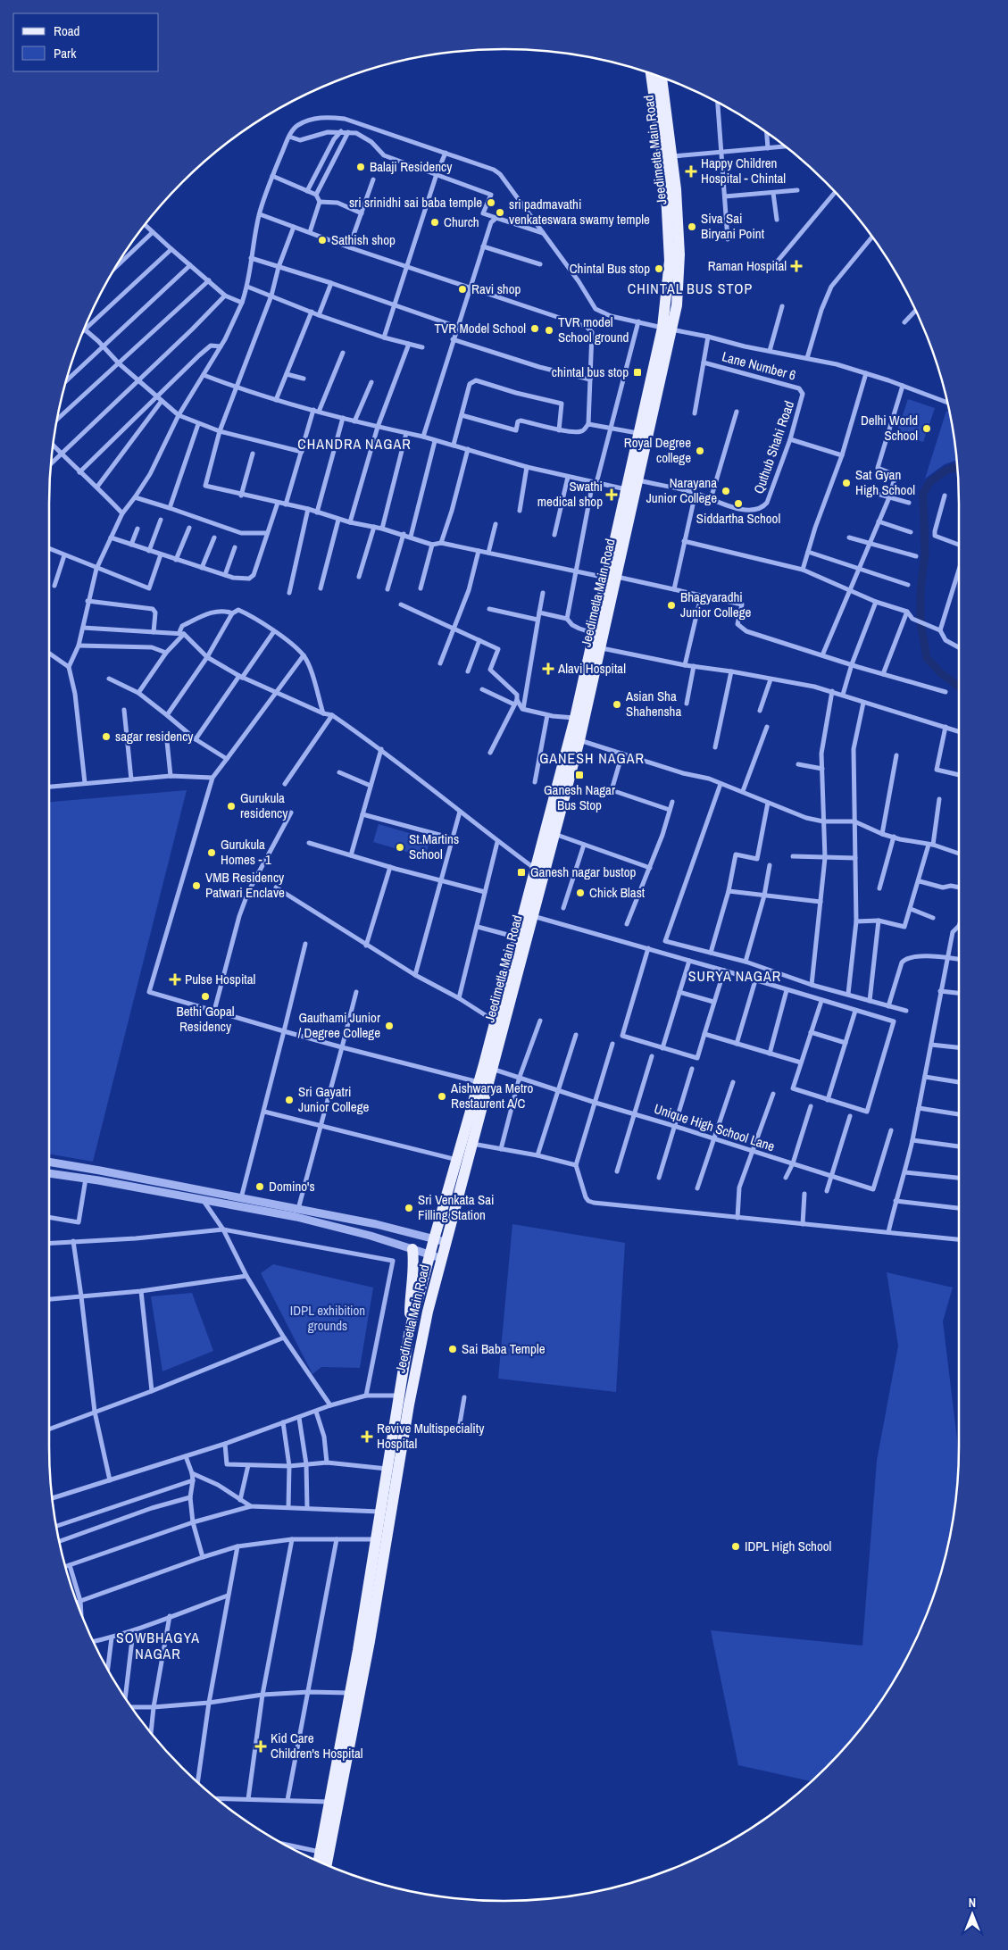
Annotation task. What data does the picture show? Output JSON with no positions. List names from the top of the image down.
{
  "streets": {
    "main road": ["Jeedimetla Main Road"],
    "street": ["Lane Number 6", "Quthub Shahi Road", "Unique High School Lane"]
  },
  "crossings": [
    ["Jeedimetla Main Road", "Quthub Shahi Road"],
    ["Jeedimetla Main Road", "Unique High School Lane"],
    ["Lane Number 6", "Quthub Shahi Road"]
  ],
  "districts": [
    "CHINTAL BUS STOP",
    "CHANDRA NAGAR",
    "GANESH NAGAR",
    "SURYA NAGAR",
    "SOWBHAGYA NAGAR"
  ],
  "parks": ["IDPL exhibition grounds"],
  "places": {
    "other": [
      "Balaji Residency",
      "sri srinidhi sai baba temple",
      "sri padmavathi venkateswara swamy temple",
      "Church",
      "Siva Sai Biryani Point",
      "Sathish shop",
      "Chintal Bus stop",
      "Ravi shop",
      "TVR Model School",
      "TVR model School ground",
      "Delhi World School",
      "Royal Degree college",
      "Sat Gyan High School",
      "Narayana Junior College",
      "Siddartha School",
      "Bhagyaradhi Junior College",
      "Asian Sha Shahensha",
      "sagar residency",
      "Gurukula residency",
      "St.Martins School",
      "Gurukula Homes - 1",
      "VMB Residency Patwari Enclave",
      "Chick Blast",
      "Bethi Gopal Residency",
      "Gauthami Junior / Degree College",
      "Aishwarya Metro Restaurent A/C",
      "Sri Gayatri Junior College",
      "Domino's",
      "Sri Venkata Sai Filling Station",
      "Sai Baba Temple",
      "IDPL High School"
    ],
    "health": [
      "Happy Children Hospital - Chintal",
      "Raman Hospital",
      "Swathi medical shop",
      "Alavi Hospital",
      "Pulse Hospital",
      "Revive Multispeciality Hospital",
      "Kid Care Children's Hospital"
    ],
    "transit": ["chintal bus stop", "Ganesh Nagar Bus Stop", "Ganesh nagar bustop"]
  },
  "legend": ["Road", "Park"],
  "north": "top"
}
